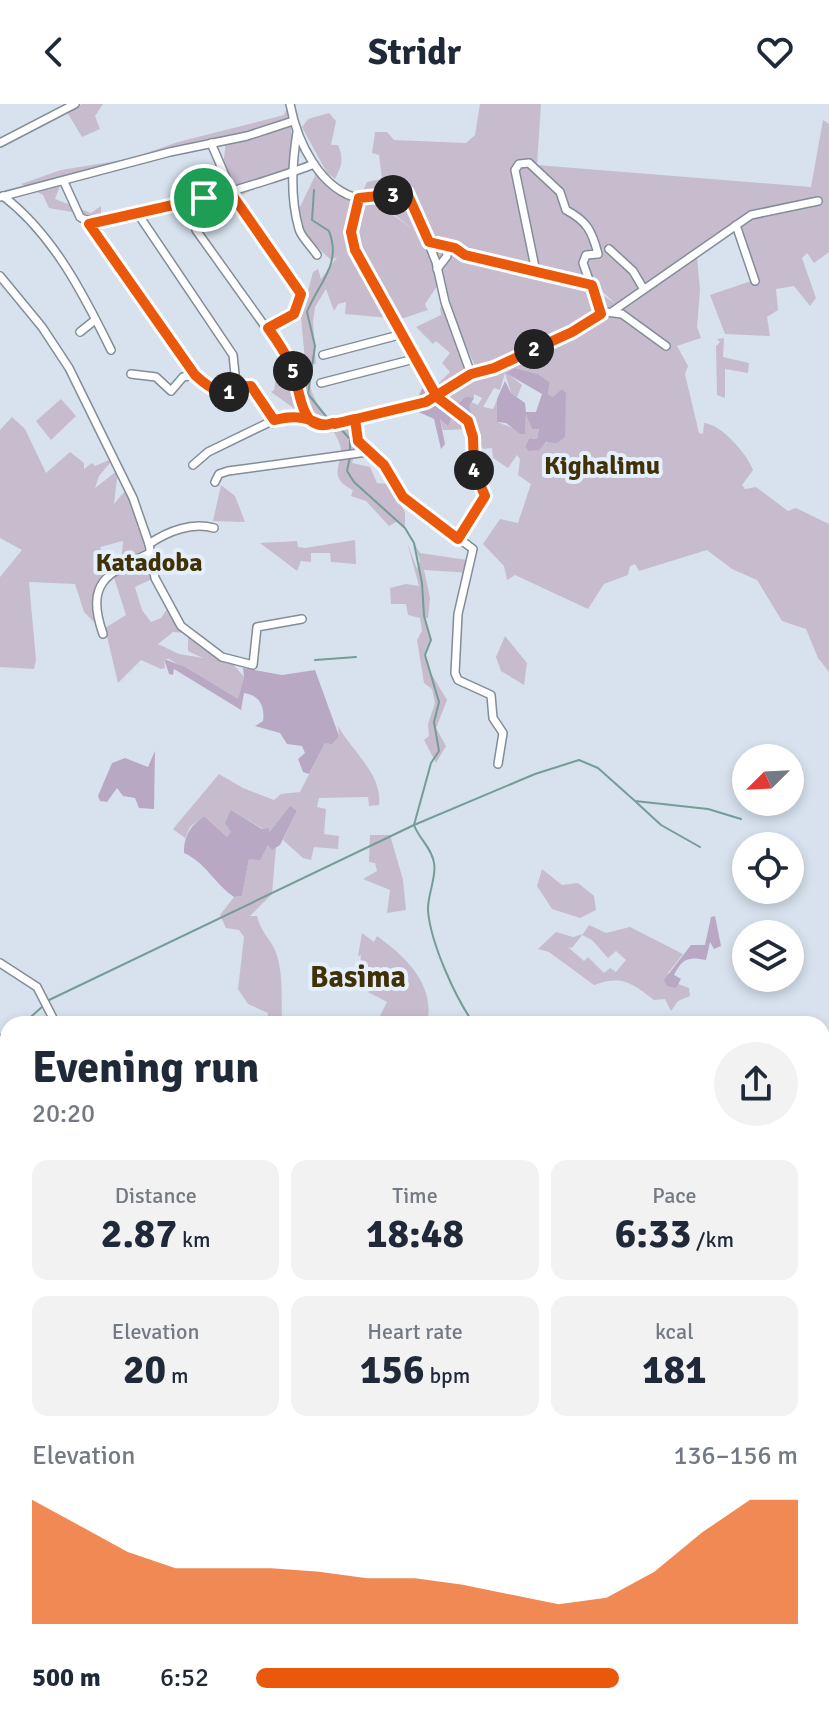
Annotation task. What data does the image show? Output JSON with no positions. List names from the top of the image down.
{
  "districts": ["Kighalimu", "Katadoba", "Basima"],
  "north": "bottom left",
  "page": {
    "header": "Stridr",
    "pins": [
      "3",
      "2",
      "5",
      "1",
      "4"
    ],
    "heading": ["Evening run", "20:20"],
    "stats": [
      ["Distance", "2.87 km"],
      ["Time", "18:48"],
      ["Pace", "6:33 /km"],
      ["Elevation", "20 m"],
      ["Heart rate", "156 bpm"],
      ["kcal", "181"]
    ],
    "chart": ["Elevation", "136–156 m"],
    "list": [
      {
        "name": "500 m",
        "note": "6:52"
      }
    ]
  }
}
